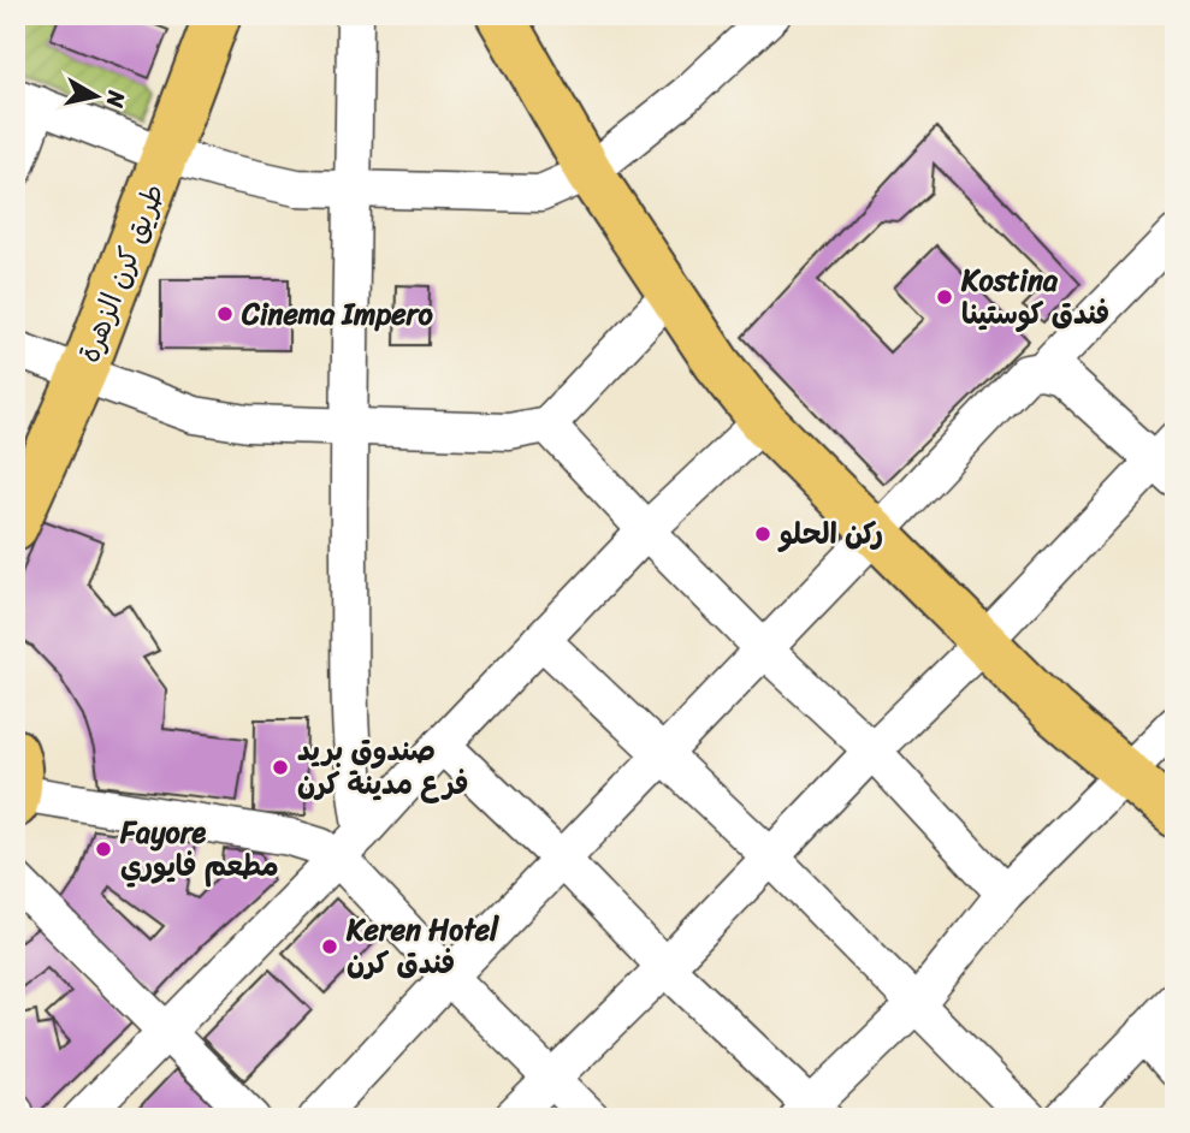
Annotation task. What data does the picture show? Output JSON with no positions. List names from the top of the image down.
{
  "streets": {
    "main road": ["طريق كرن الزهرة"]
  },
  "places": [
    "Kostina فندق كوستينا",
    "Cinema Impero",
    "ركن الحلو",
    "صندوق بريد فرع مدينة كرن",
    "Fayore مطعم فايوري",
    "Keren Hotel فندق كرن"
  ],
  "north": "right"
}
